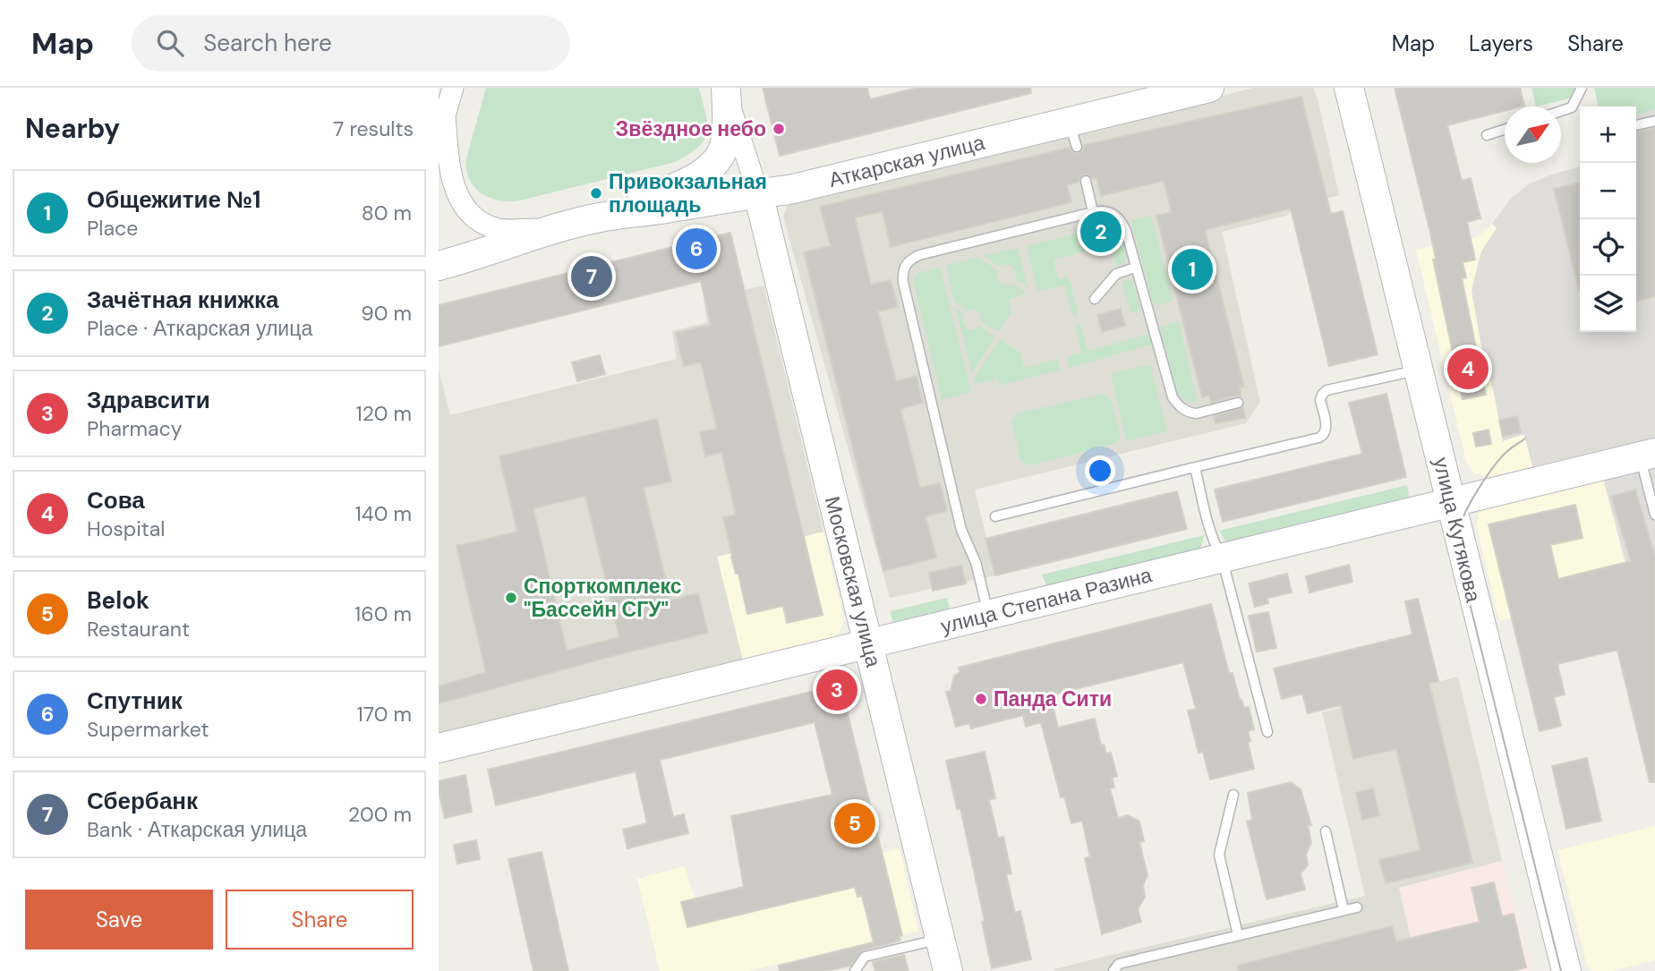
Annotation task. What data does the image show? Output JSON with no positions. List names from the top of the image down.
{
  "streets": {
    "street": [
      "Аткарская улица",
      "улица Кутякова",
      "Московская улица",
      "улица Степана Разина"
    ]
  },
  "crossings": [
    ["Аткарская улица", "Московская улица"],
    ["улица Кутякова", "улица Степана Разина"],
    ["Московская улица", "улица Степана Разина"]
  ],
  "places": [
    "Звёздное небо",
    "Привокзальная площадь",
    "Спорткомплекс \"Бассейн СГУ\"",
    "Панда Сити"
  ],
  "north": "top right",
  "page": {
    "header": "Map",
    "search": "Search here",
    "nav": ["Map", "Layers", "Share"],
    "heading": ["Nearby", "7 results"],
    "map_buttons": ["+", "−"],
    "list": [
      {
        "mark": "1",
        "name": "Общежитие №1",
        "note": "Place",
        "value": "80 m"
      },
      {
        "mark": "2",
        "name": "Зачётная книжка",
        "note": "Place · Аткарская улица",
        "value": "90 m"
      },
      {
        "mark": "3",
        "name": "Здравсити",
        "note": "Pharmacy",
        "value": "120 m"
      },
      {
        "mark": "4",
        "name": "Сова",
        "note": "Hospital",
        "value": "140 m"
      },
      {
        "mark": "5",
        "name": "Belok",
        "note": "Restaurant",
        "value": "160 m"
      },
      {
        "mark": "6",
        "name": "Спутник",
        "note": "Supermarket",
        "value": "170 m"
      },
      {
        "mark": "7",
        "name": "Сбербанк",
        "note": "Bank · Аткарская улица",
        "value": "200 m"
      }
    ],
    "pins": [
      "2",
      "6",
      "1",
      "7",
      "4",
      "3",
      "5"
    ],
    "buttons": ["Save", "Share"]
  }
}
